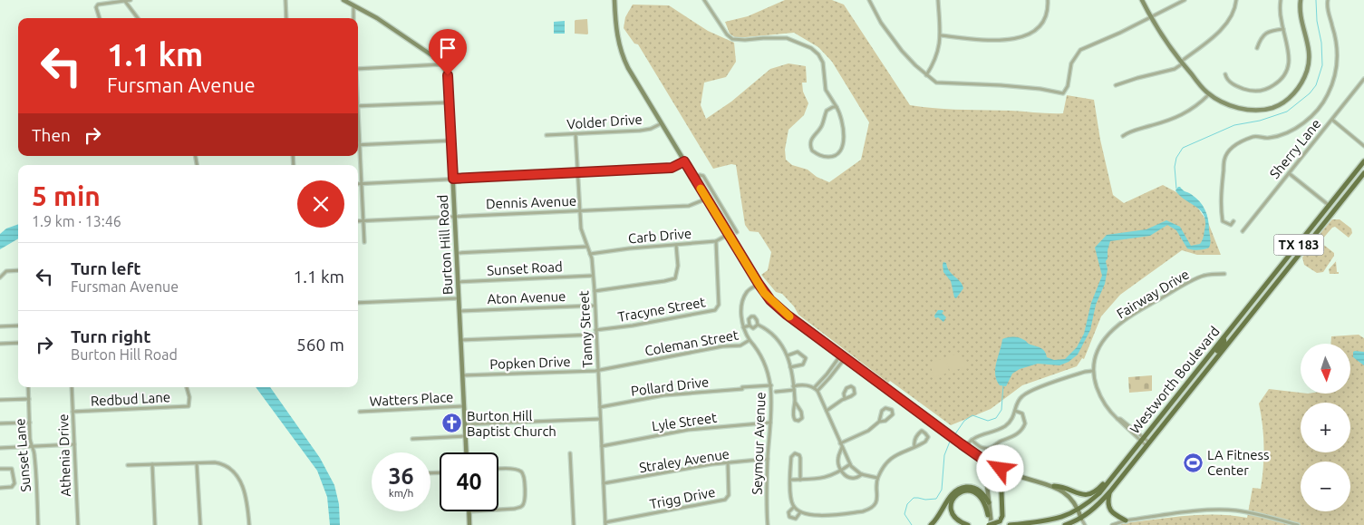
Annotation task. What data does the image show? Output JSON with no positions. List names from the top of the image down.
{
  "streets": {
    "main road": ["TX 183", "Westworth Boulevard"],
    "street": [
      "Volder Drive",
      "Sherry Lane",
      "Dennis Avenue",
      "Carb Drive",
      "Burton Hill Road",
      "Sunset Road",
      "Fairway Drive",
      "Aton Avenue",
      "Tracyne Street",
      "Tanny Street",
      "Coleman Street",
      "Popken Drive",
      "Pollard Drive",
      "Redbud Lane",
      "Watters Place",
      "Lyle Street",
      "Seymour Avenue",
      "Sunset Lane",
      "Athenia Drive",
      "Straley Avenue",
      "Trigg Drive"
    ]
  },
  "crossings": [
    ["Volder Drive", "Tanny Street"],
    ["Dennis Avenue", "Burton Hill Road"],
    ["Dennis Avenue", "Tanny Street"],
    ["Carb Drive", "Tracyne Street"],
    ["Carb Drive", "Tanny Street"],
    ["Burton Hill Road", "Sunset Road"],
    ["Burton Hill Road", "Aton Avenue"],
    ["Burton Hill Road", "Popken Drive"],
    ["Burton Hill Road", "Watters Place"],
    ["TX 183", "Westworth Boulevard"],
    ["Sunset Road", "Tanny Street"],
    ["Fairway Drive", "Westworth Boulevard"],
    ["Aton Avenue", "Tanny Street"],
    ["Tracyne Street", "Tanny Street"],
    ["Tanny Street", "Coleman Street"],
    ["Tanny Street", "Popken Drive"],
    ["Tanny Street", "Pollard Drive"],
    ["Tanny Street", "Lyle Street"],
    ["Tanny Street", "Straley Avenue"],
    ["Tanny Street", "Trigg Drive"],
    ["Coleman Street", "Popken Drive"],
    ["Coleman Street", "Seymour Avenue"],
    ["Pollard Drive", "Seymour Avenue"],
    ["Redbud Lane", "Athenia Drive"],
    ["Lyle Street", "Seymour Avenue"],
    ["Seymour Avenue", "Straley Avenue"],
    ["Straley Avenue", "Trigg Drive"]
  ],
  "places": {
    "church": ["Burton Hill Baptist Church"],
    "sports": ["LA Fitness Center"]
  },
  "north": "bottom",
  "page": {
    "turn": ["1.1 km", "Fursman Avenue"],
    "then": "Then",
    "heading": ["5 min", "1.9 km · 13:46"],
    "list": [
      {
        "name": "Turn left",
        "note": "Fursman Avenue",
        "value": "1.1 km"
      },
      {
        "name": "Turn right",
        "note": "Burton Hill Road",
        "value": "560 m"
      }
    ],
    "map_buttons": ["+", "−"],
    "speed": "36 km/h",
    "limit": "40"
  }
}
